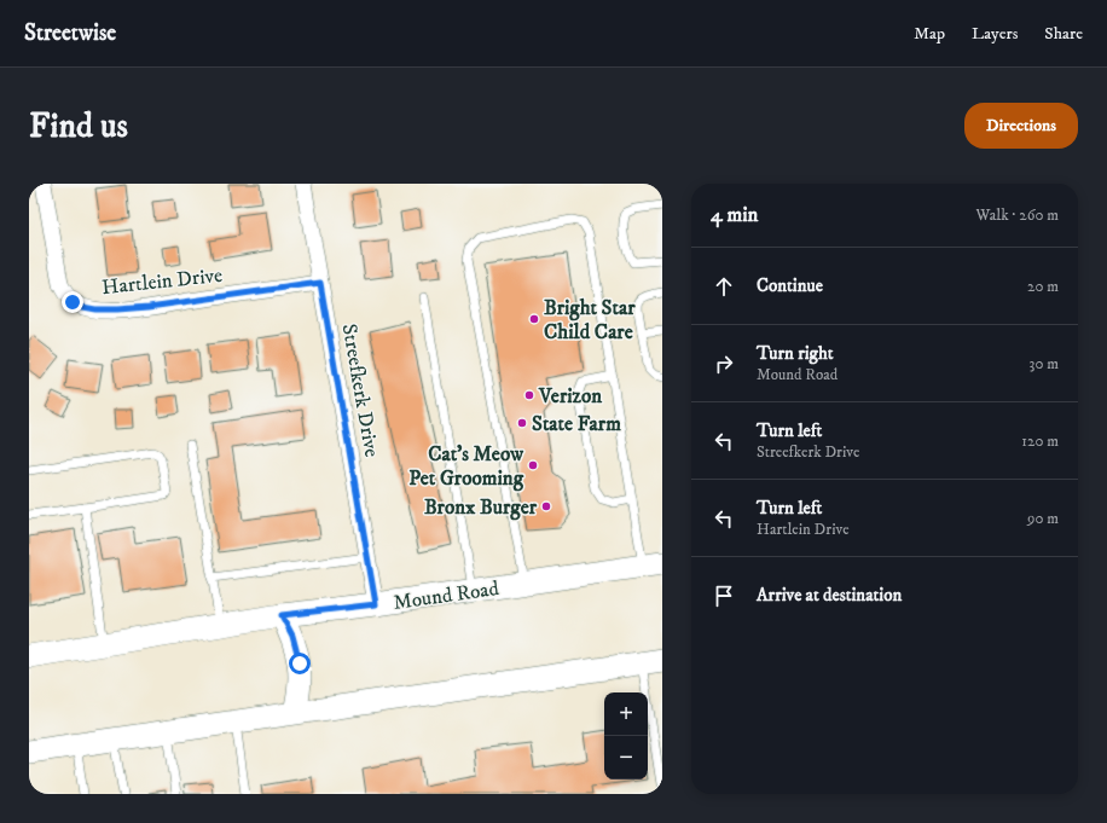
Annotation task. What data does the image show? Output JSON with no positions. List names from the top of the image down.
{
  "streets": {
    "main road": ["Mound Road"],
    "street": ["Hartlein Drive", "Streefkerk Drive"]
  },
  "crossings": [
    ["Hartlein Drive", "Streefkerk Drive"],
    ["Streefkerk Drive", "Mound Road"]
  ],
  "places": [
    "Bright Star Child Care",
    "Verizon",
    "State Farm",
    "Cat's Meow Pet Grooming",
    "Bronx Burger"
  ],
  "page": {
    "header": "Streetwise",
    "nav": ["Map", "Layers", "Share"],
    "buttons": "Directions",
    "title": "Find us",
    "heading": ["4 min", "Walk · 260 m"],
    "list": [
      ["Continue", "20 m"],
      ["Turn right", "Mound Road", "30 m"],
      ["Turn left", "Streefkerk Drive", "120 m"],
      ["Turn left", "Hartlein Drive", "90 m"],
      "Arrive at destination"
    ],
    "map_buttons": ["+", "−"]
  }
}
